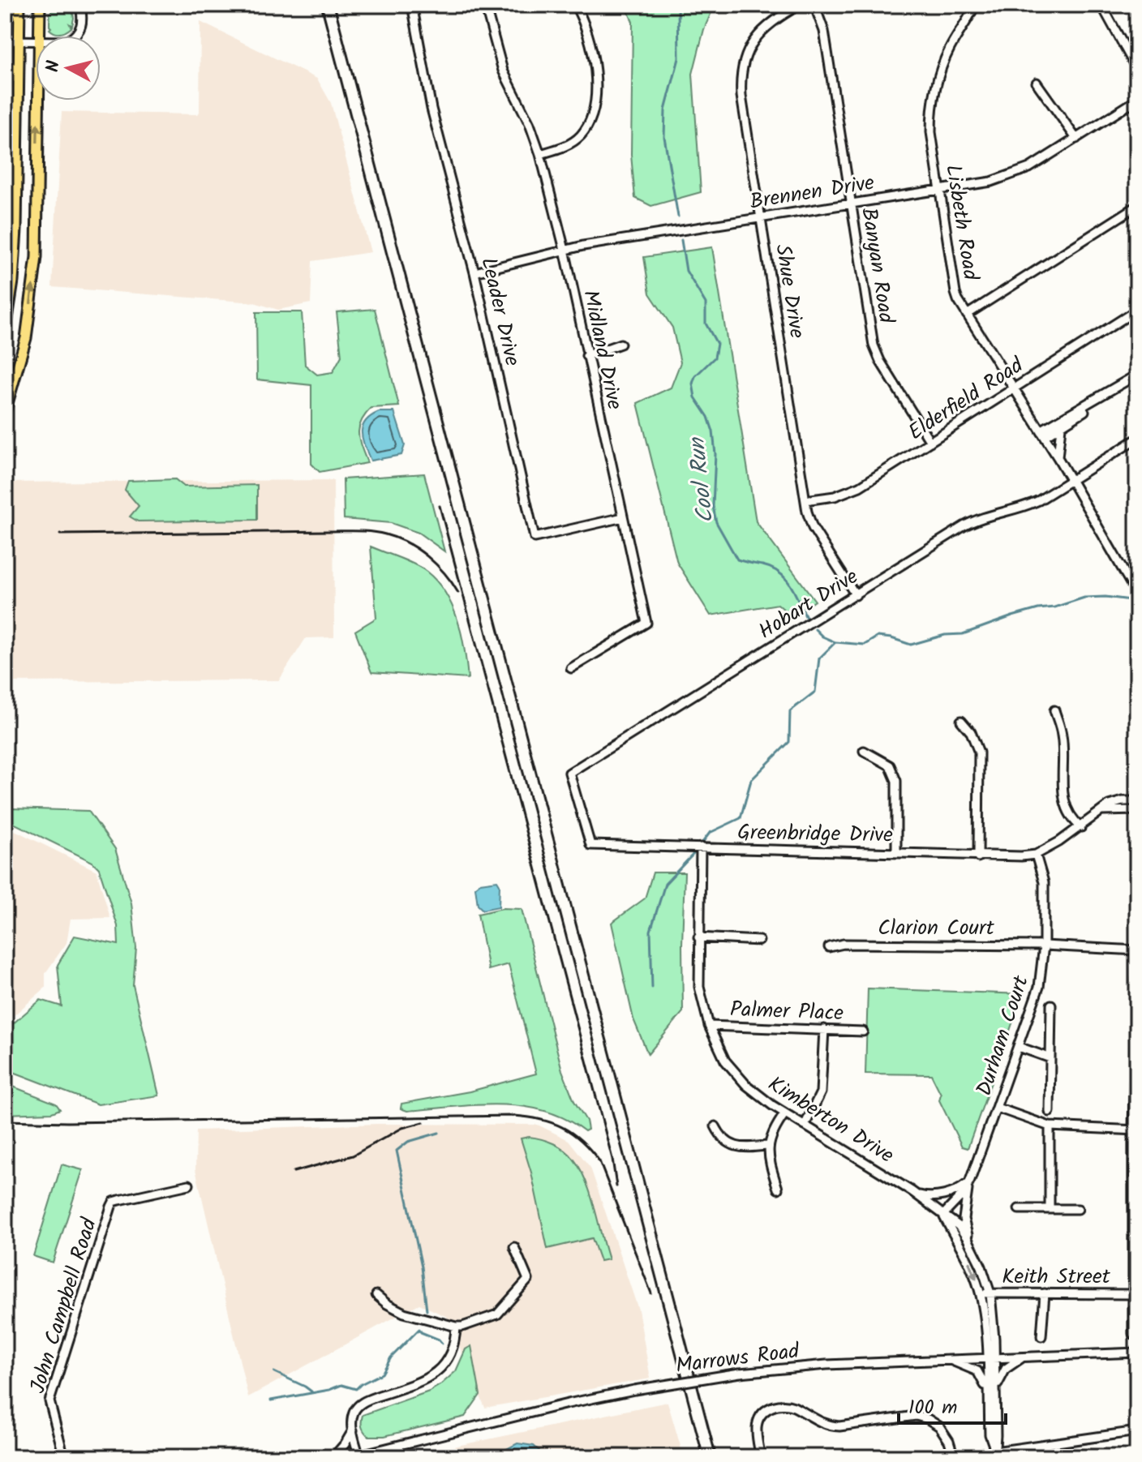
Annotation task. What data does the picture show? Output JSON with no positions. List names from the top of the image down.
{
  "streets": {
    "street": [
      "Brennen Drive",
      "Lisbeth Road",
      "Banyan Road",
      "Shue Drive",
      "Leader Drive",
      "Midland Drive",
      "Elderfield Road",
      "Hobart Drive",
      "Greenbridge Drive",
      "Clarion Court",
      "Palmer Place",
      "Durham Court",
      "Kimberton Drive",
      "Keith Street",
      "John Campbell Road",
      "Marrows Road"
    ]
  },
  "crossings": [
    ["Brennen Drive", "Lisbeth Road"],
    ["Brennen Drive", "Banyan Road"],
    ["Brennen Drive", "Shue Drive"],
    ["Brennen Drive", "Leader Drive"],
    ["Brennen Drive", "Midland Drive"],
    ["Lisbeth Road", "Elderfield Road"],
    ["Lisbeth Road", "Hobart Drive"],
    ["Banyan Road", "Elderfield Road"],
    ["Shue Drive", "Elderfield Road"],
    ["Shue Drive", "Hobart Drive"],
    ["Leader Drive", "Midland Drive"],
    ["Hobart Drive", "Greenbridge Drive"],
    ["Greenbridge Drive", "Durham Court"],
    ["Greenbridge Drive", "Kimberton Drive"],
    ["Clarion Court", "Durham Court"],
    ["Palmer Place", "Kimberton Drive"],
    ["Durham Court", "Kimberton Drive"],
    ["Kimberton Drive", "Keith Street"],
    ["Kimberton Drive", "Marrows Road"]
  ],
  "water": ["Cool Run"],
  "scale_bar": "100 m",
  "north": "left"
}
